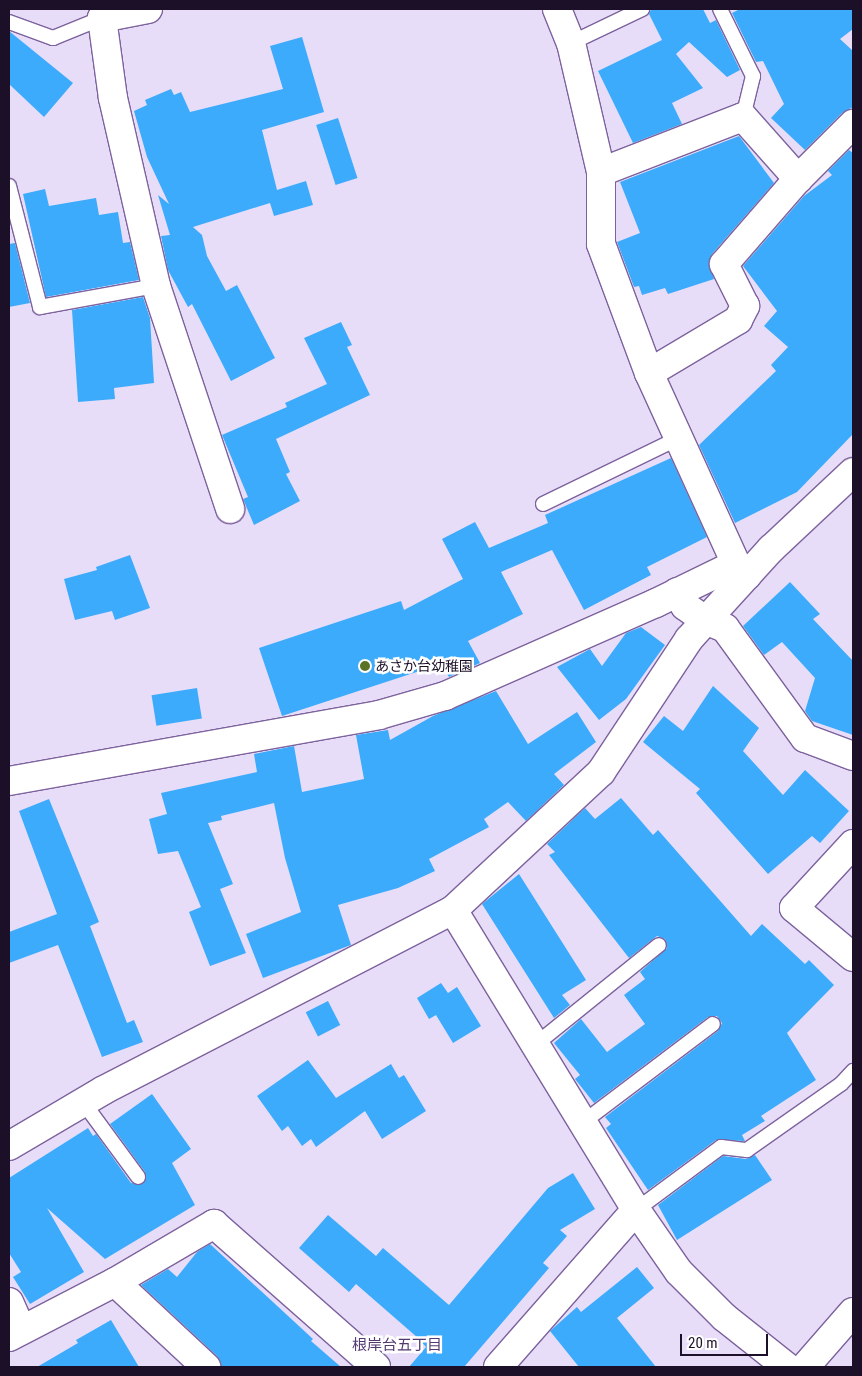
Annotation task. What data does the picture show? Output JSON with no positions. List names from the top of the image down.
{
  "districts": ["根岸台五丁目"],
  "places": ["あさか台幼稚園"],
  "scale_bar": "20 m"
}
